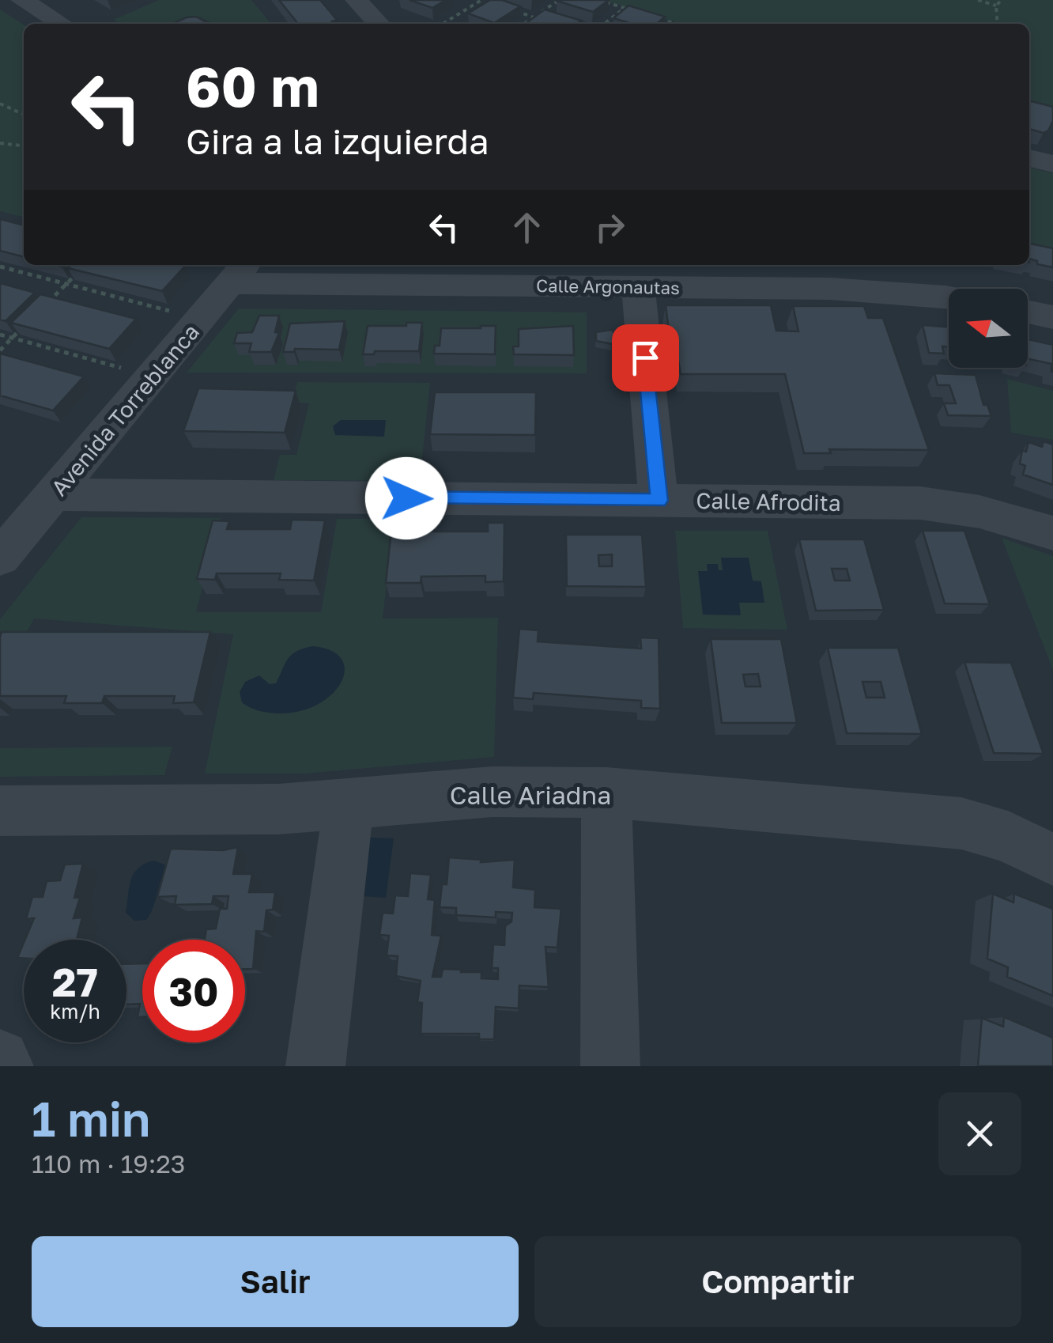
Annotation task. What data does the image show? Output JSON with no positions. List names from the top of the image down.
{
  "streets": {
    "street": [
      "Calle Argonautas",
      "Avenida Torreblanca",
      "Calle Afrodita",
      "Calle Ariadna"
    ]
  },
  "crossings": [
    ["Calle Argonautas", "Avenida Torreblanca"],
    ["Avenida Torreblanca", "Calle Afrodita"]
  ],
  "north": "left",
  "page": {
    "turn": ["60 m", "Gira a la izquierda"],
    "speed": "27 km/h",
    "limit": "30",
    "heading": ["1 min", "110 m · 19:23"],
    "buttons": ["Salir", "Compartir"]
  }
}
